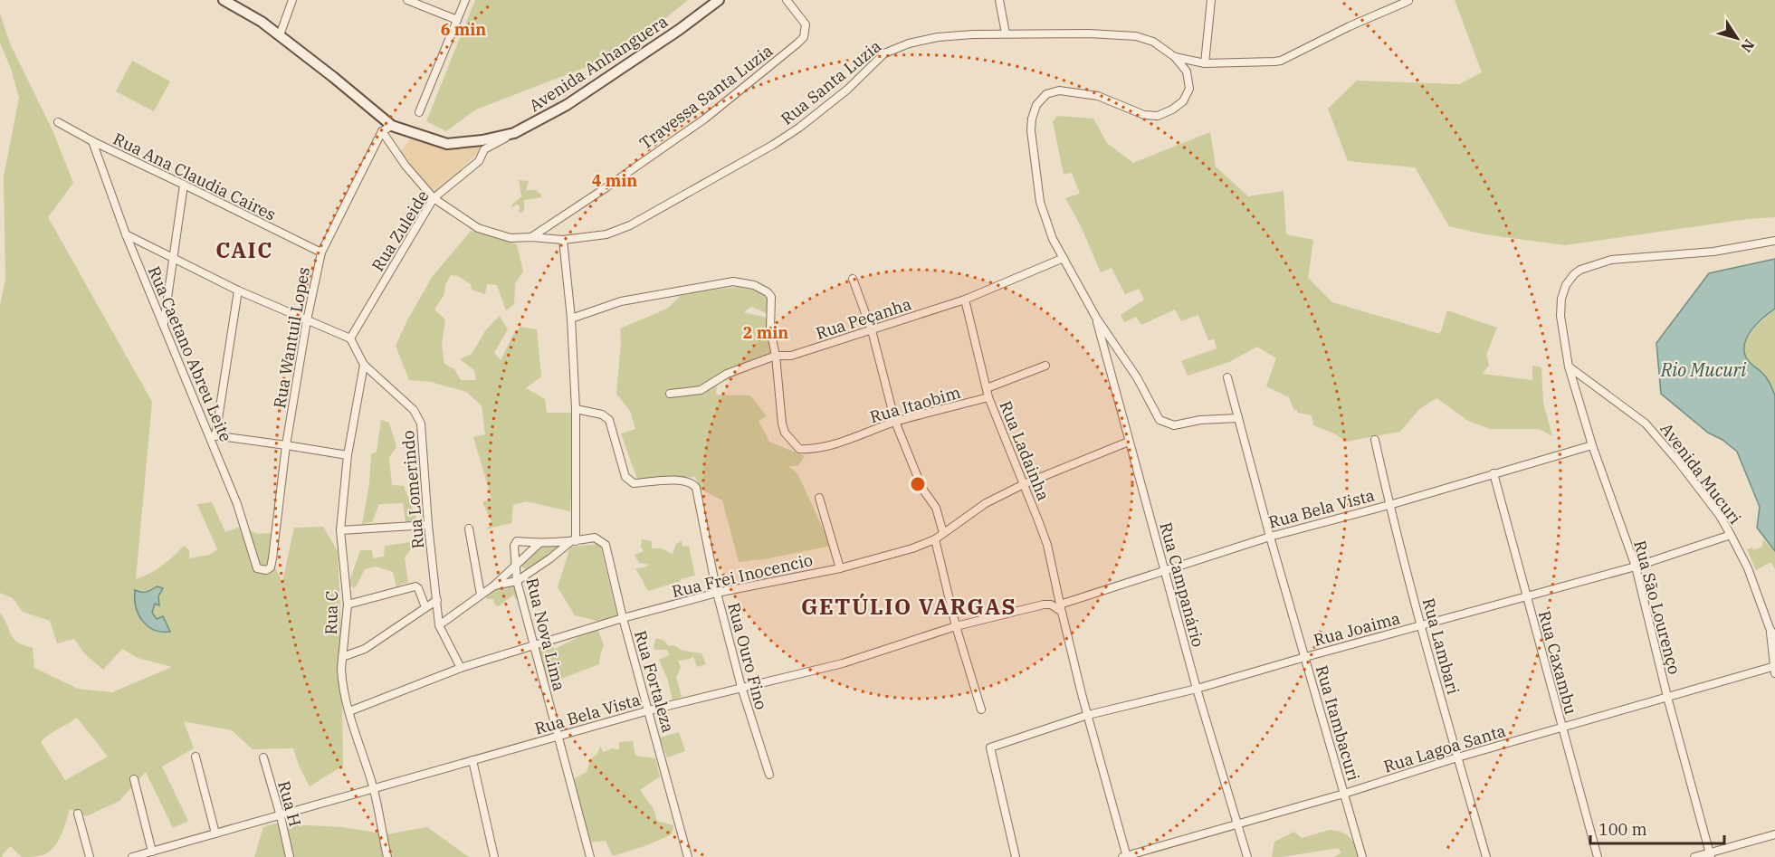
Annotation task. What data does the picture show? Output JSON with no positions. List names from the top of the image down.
{
  "streets": {
    "street": [
      "Avenida Anhanguera",
      "Rua Santa Luzia",
      "Travessa Santa Luzia",
      "Rua Ana Claudia Caires",
      "Rua Zuleide",
      "Rua Peçanha",
      "Rua Wantuil Lopes",
      "Rua Caetano Abreu Leite",
      "Rua Itaobim",
      "Rua Ladainha",
      "Avenida Mucuri",
      "Rua Lomerindo",
      "Rua Bela Vista",
      "Rua Frei Inocencio",
      "Rua Campanário",
      "Rua São Lourenço",
      "Rua C",
      "Rua Joaima",
      "Rua Nova Lima",
      "Rua Lambari",
      "Rua Ouro Fino",
      "Rua Caxambu",
      "Rua Fortaleza",
      "Rua Itambacuri",
      "Rua Lagoa Santa",
      "Rua H"
    ]
  },
  "crossings": [
    ["Avenida Anhanguera", "Rua Zuleide"],
    ["Rua Santa Luzia", "Travessa Santa Luzia"],
    ["Rua Santa Luzia", "Rua Zuleide"],
    ["Rua Santa Luzia", "Rua Wantuil Lopes"],
    ["Rua Santa Luzia", "Rua Campanário"],
    ["Rua Ana Claudia Caires", "Rua Wantuil Lopes"],
    ["Rua Ana Claudia Caires", "Rua Caetano Abreu Leite"],
    ["Rua Zuleide", "Rua Lomerindo"],
    ["Rua Peçanha", "Rua Itaobim"],
    ["Rua Peçanha", "Rua Ladainha"],
    ["Rua Peçanha", "Rua Campanário"],
    ["Rua Wantuil Lopes", "Rua Caetano Abreu Leite"],
    ["Rua Itaobim", "Rua Ladainha"],
    ["Rua Ladainha", "Rua Bela Vista"],
    ["Rua Ladainha", "Rua Frei Inocencio"],
    ["Rua Ladainha", "Rua Joaima"],
    ["Rua Ladainha", "Rua Lagoa Santa"],
    ["Avenida Mucuri", "Rua São Lourenço"],
    ["Avenida Mucuri", "Rua Joaima"],
    ["Avenida Mucuri", "Rua Lagoa Santa"],
    ["Rua Lomerindo", "Rua C"],
    ["Rua Bela Vista", "Rua Campanário"],
    ["Rua Bela Vista", "Rua São Lourenço"],
    ["Rua Bela Vista", "Rua C"],
    ["Rua Bela Vista", "Rua Nova Lima"],
    ["Rua Bela Vista", "Rua Lambari"],
    ["Rua Bela Vista", "Rua Ouro Fino"],
    ["Rua Bela Vista", "Rua Caxambu"],
    ["Rua Bela Vista", "Rua Fortaleza"],
    ["Rua Bela Vista", "Rua Itambacuri"],
    ["Rua Bela Vista", "Rua H"],
    ["Rua Frei Inocencio", "Rua Campanário"],
    ["Rua Frei Inocencio", "Rua C"],
    ["Rua Frei Inocencio", "Rua Nova Lima"],
    ["Rua Frei Inocencio", "Rua Ouro Fino"],
    ["Rua Frei Inocencio", "Rua Fortaleza"],
    ["Rua Campanário", "Rua Joaima"],
    ["Rua Campanário", "Rua Itambacuri"],
    ["Rua Campanário", "Rua Lagoa Santa"],
    ["Rua São Lourenço", "Rua Joaima"],
    ["Rua São Lourenço", "Rua Lagoa Santa"],
    ["Rua Joaima", "Rua Lambari"],
    ["Rua Joaima", "Rua Caxambu"],
    ["Rua Joaima", "Rua Itambacuri"],
    ["Rua Nova Lima", "Rua Fortaleza"],
    ["Rua Lambari", "Rua Lagoa Santa"],
    ["Rua Caxambu", "Rua Lagoa Santa"],
    ["Rua Itambacuri", "Rua Lagoa Santa"]
  ],
  "districts": ["CAIC", "GETÚLIO VARGAS"],
  "water": ["Rio Mucuri"],
  "scale_bar": "100 m",
  "north": "bottom right",
  "rings": ["6 min", "4 min", "2 min"]
}
